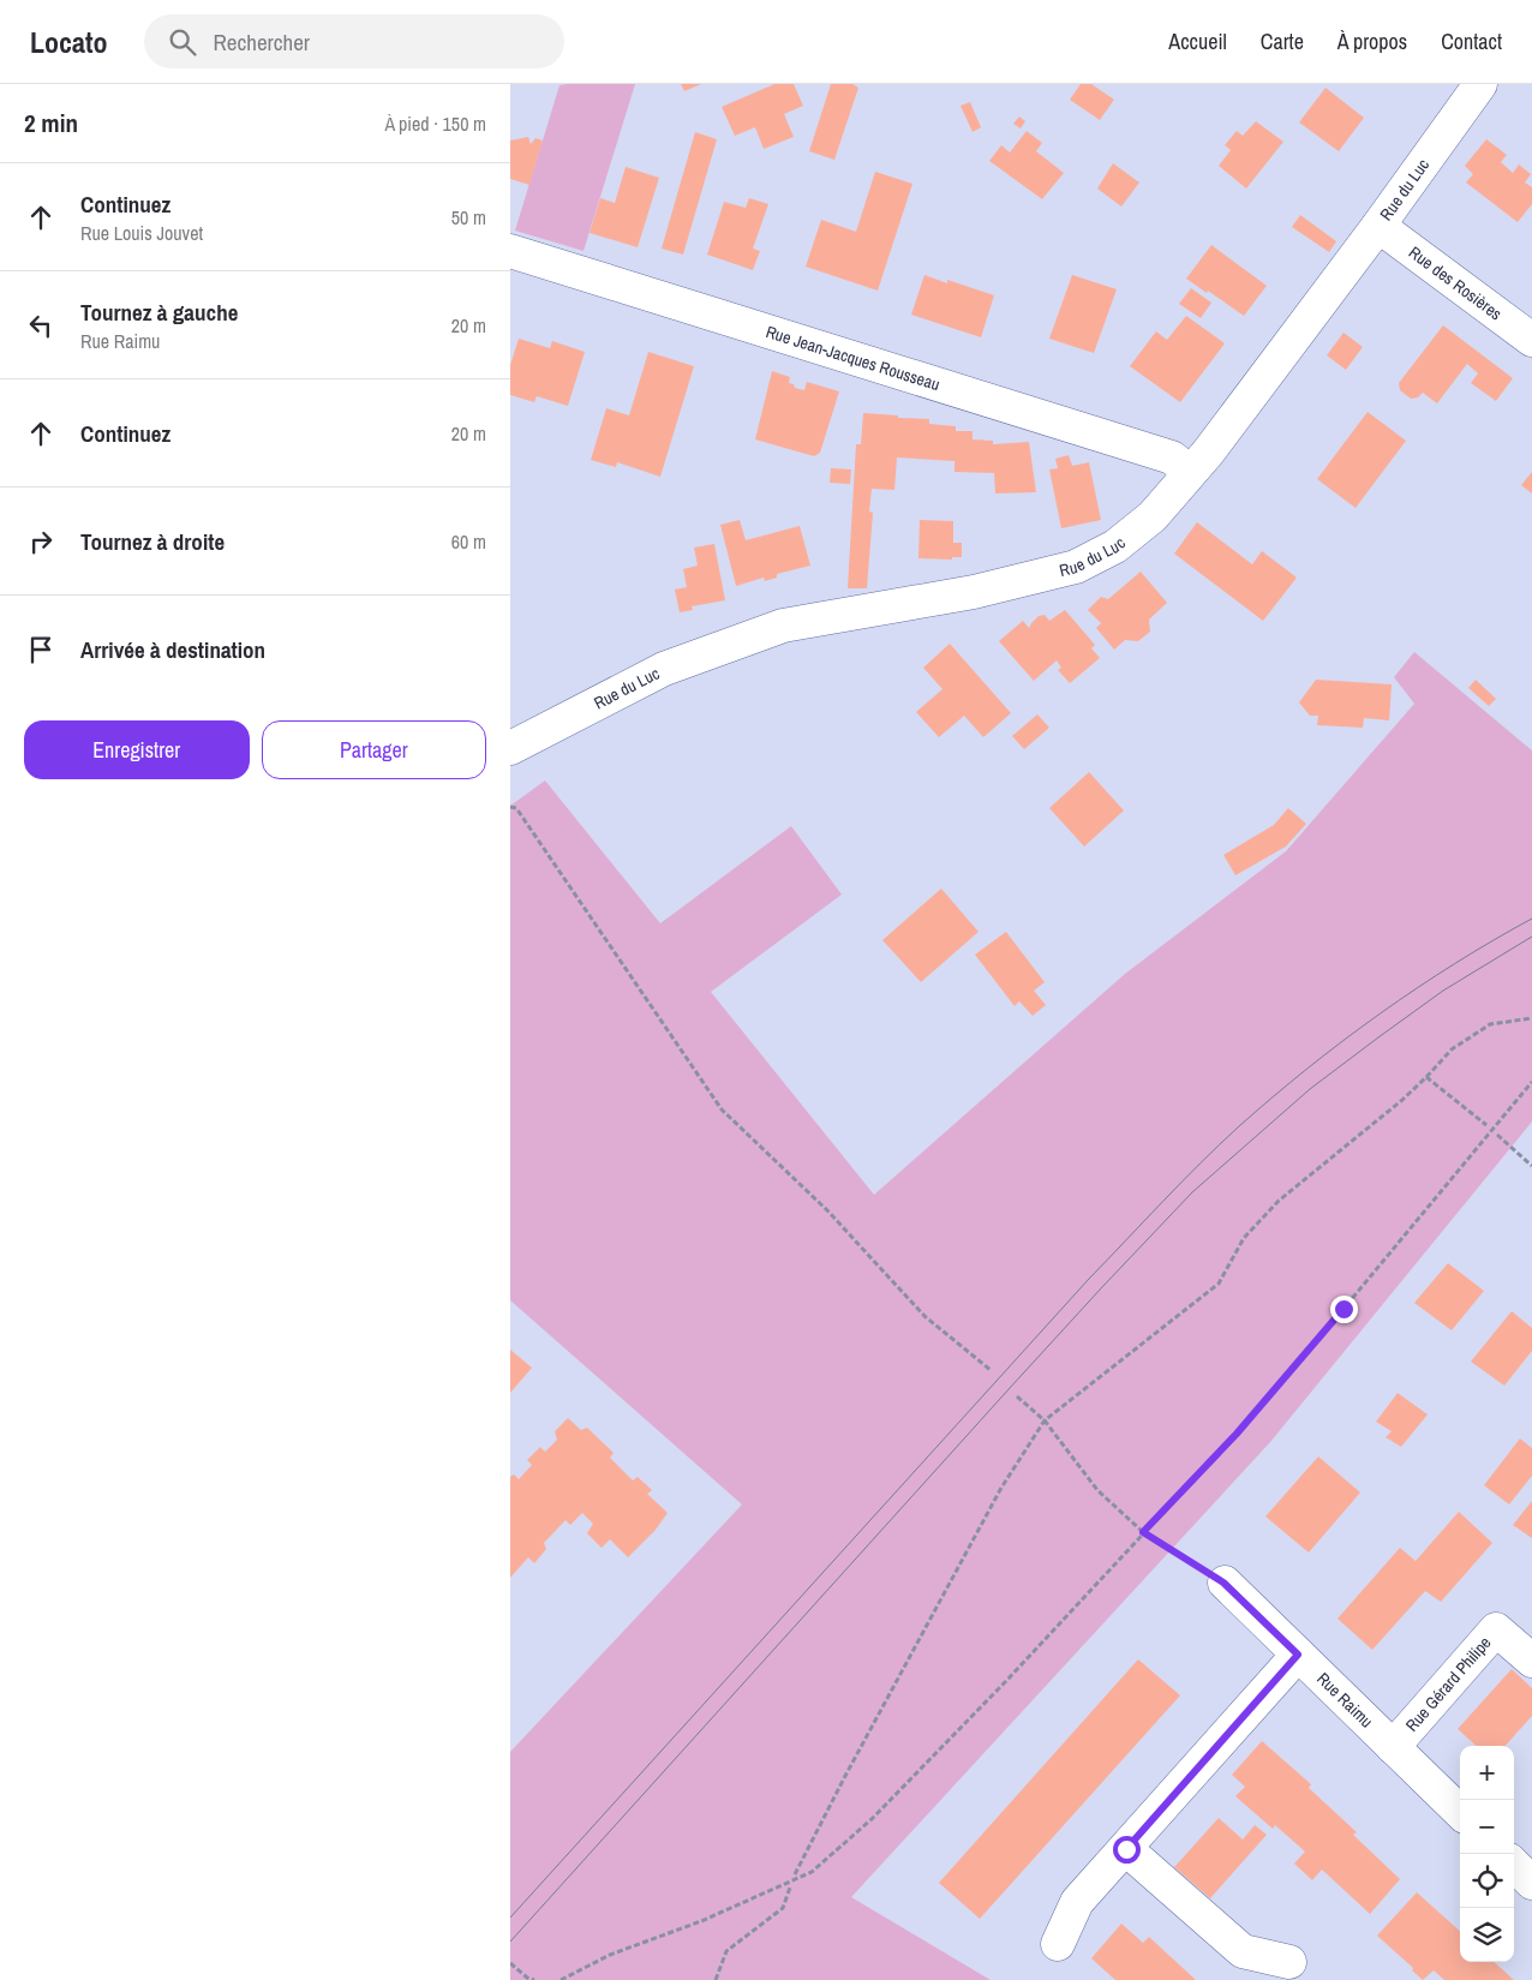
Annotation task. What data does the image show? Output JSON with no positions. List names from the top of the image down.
{
  "streets": {
    "street": [
      "Rue du Luc",
      "Rue des Rosières",
      "Rue Jean-Jacques Rousseau",
      "Rue Gérard Philipe",
      "Rue Raimu"
    ]
  },
  "crossings": [
    ["Rue du Luc", "Rue des Rosières"],
    ["Rue du Luc", "Rue Jean-Jacques Rousseau"],
    ["Rue Gérard Philipe", "Rue Raimu"]
  ],
  "page": {
    "header": "Locato",
    "search": "Rechercher",
    "nav": [
      "Accueil",
      "Carte",
      "À propos",
      "Contact"
    ],
    "heading": ["2 min", "À pied · 150 m"],
    "list": [
      ["Continuez", "Rue Louis Jouvet", "50 m"],
      ["Tournez à gauche", "Rue Raimu", "20 m"],
      ["Continuez", "20 m"],
      ["Tournez à droite", "60 m"],
      "Arrivée à destination"
    ],
    "buttons": ["Enregistrer", "Partager"],
    "map_buttons": ["+", "−"]
  }
}
